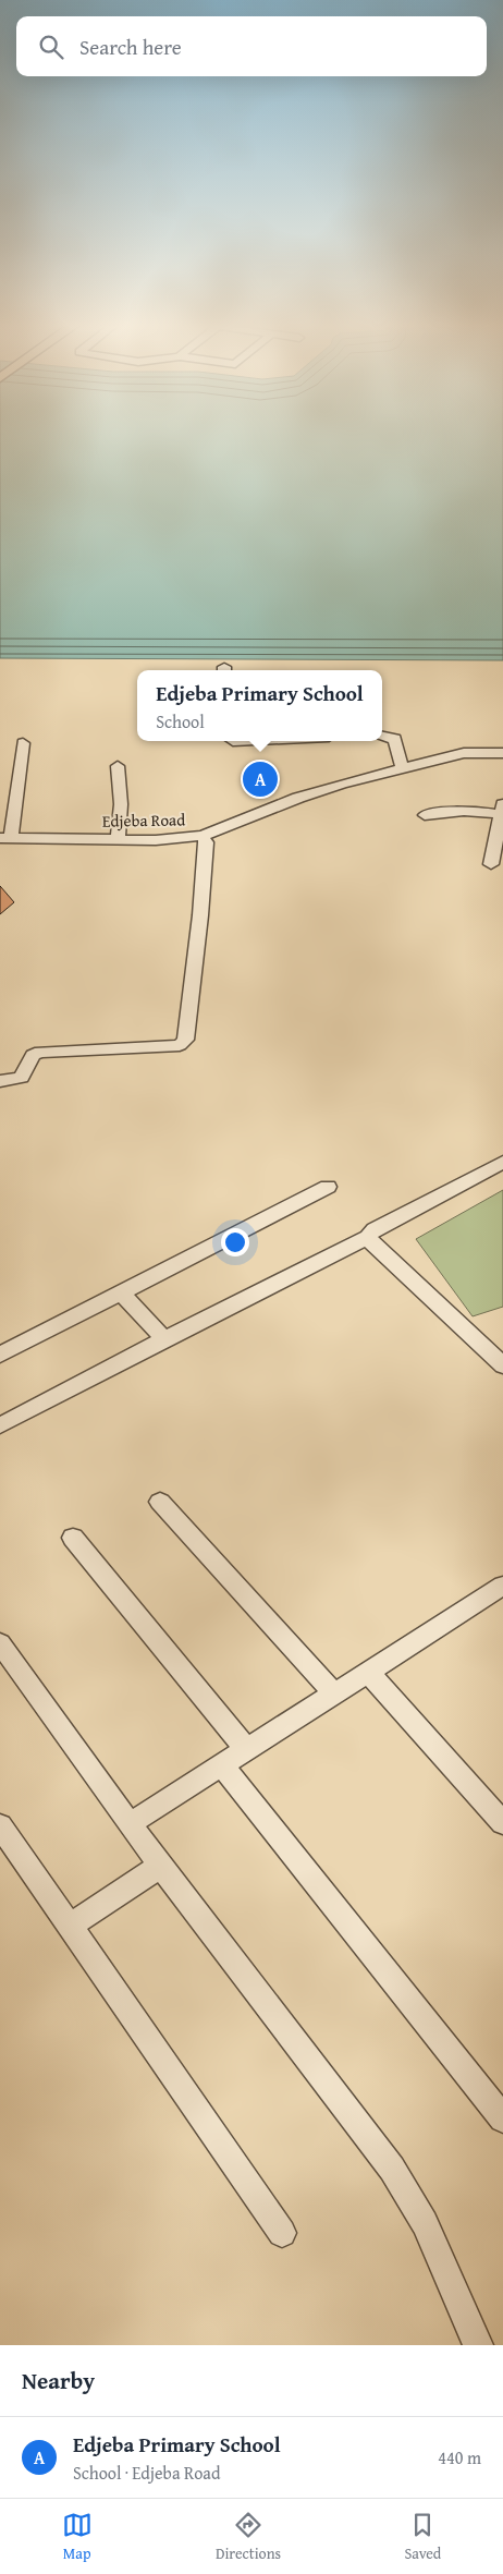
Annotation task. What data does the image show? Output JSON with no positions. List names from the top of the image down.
{
  "streets": {
    "street": ["Edjeba Road"]
  },
  "page": {
    "search": "Search here",
    "popup": ["Edjeba Primary School", "School"],
    "pins": "A",
    "heading": "Nearby",
    "list": [
      {
        "mark": "A",
        "name": "Edjeba Primary School",
        "note": "School · Edjeba Road",
        "value": "440 m"
      }
    ],
    "nav": ["Map", "Directions", "Saved"]
  }
}
